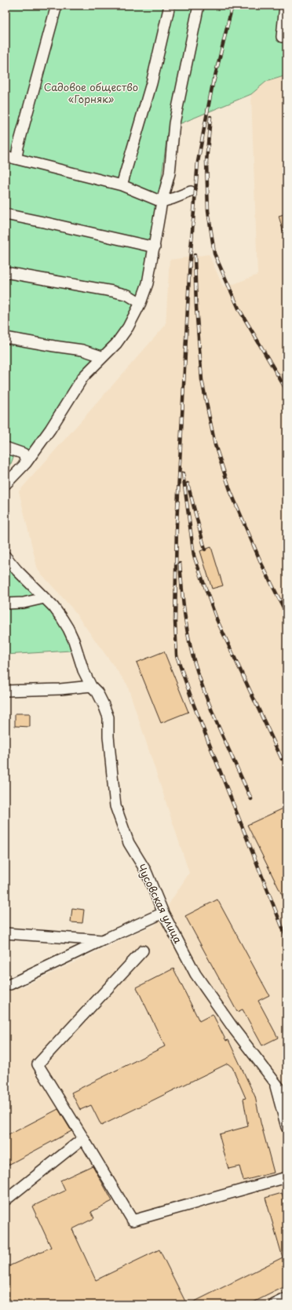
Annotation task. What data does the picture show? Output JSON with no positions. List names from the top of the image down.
{
  "streets": {
    "street": ["Чусовская улица"]
  },
  "parks": ["Садовое общество «Горняк»"]
}
